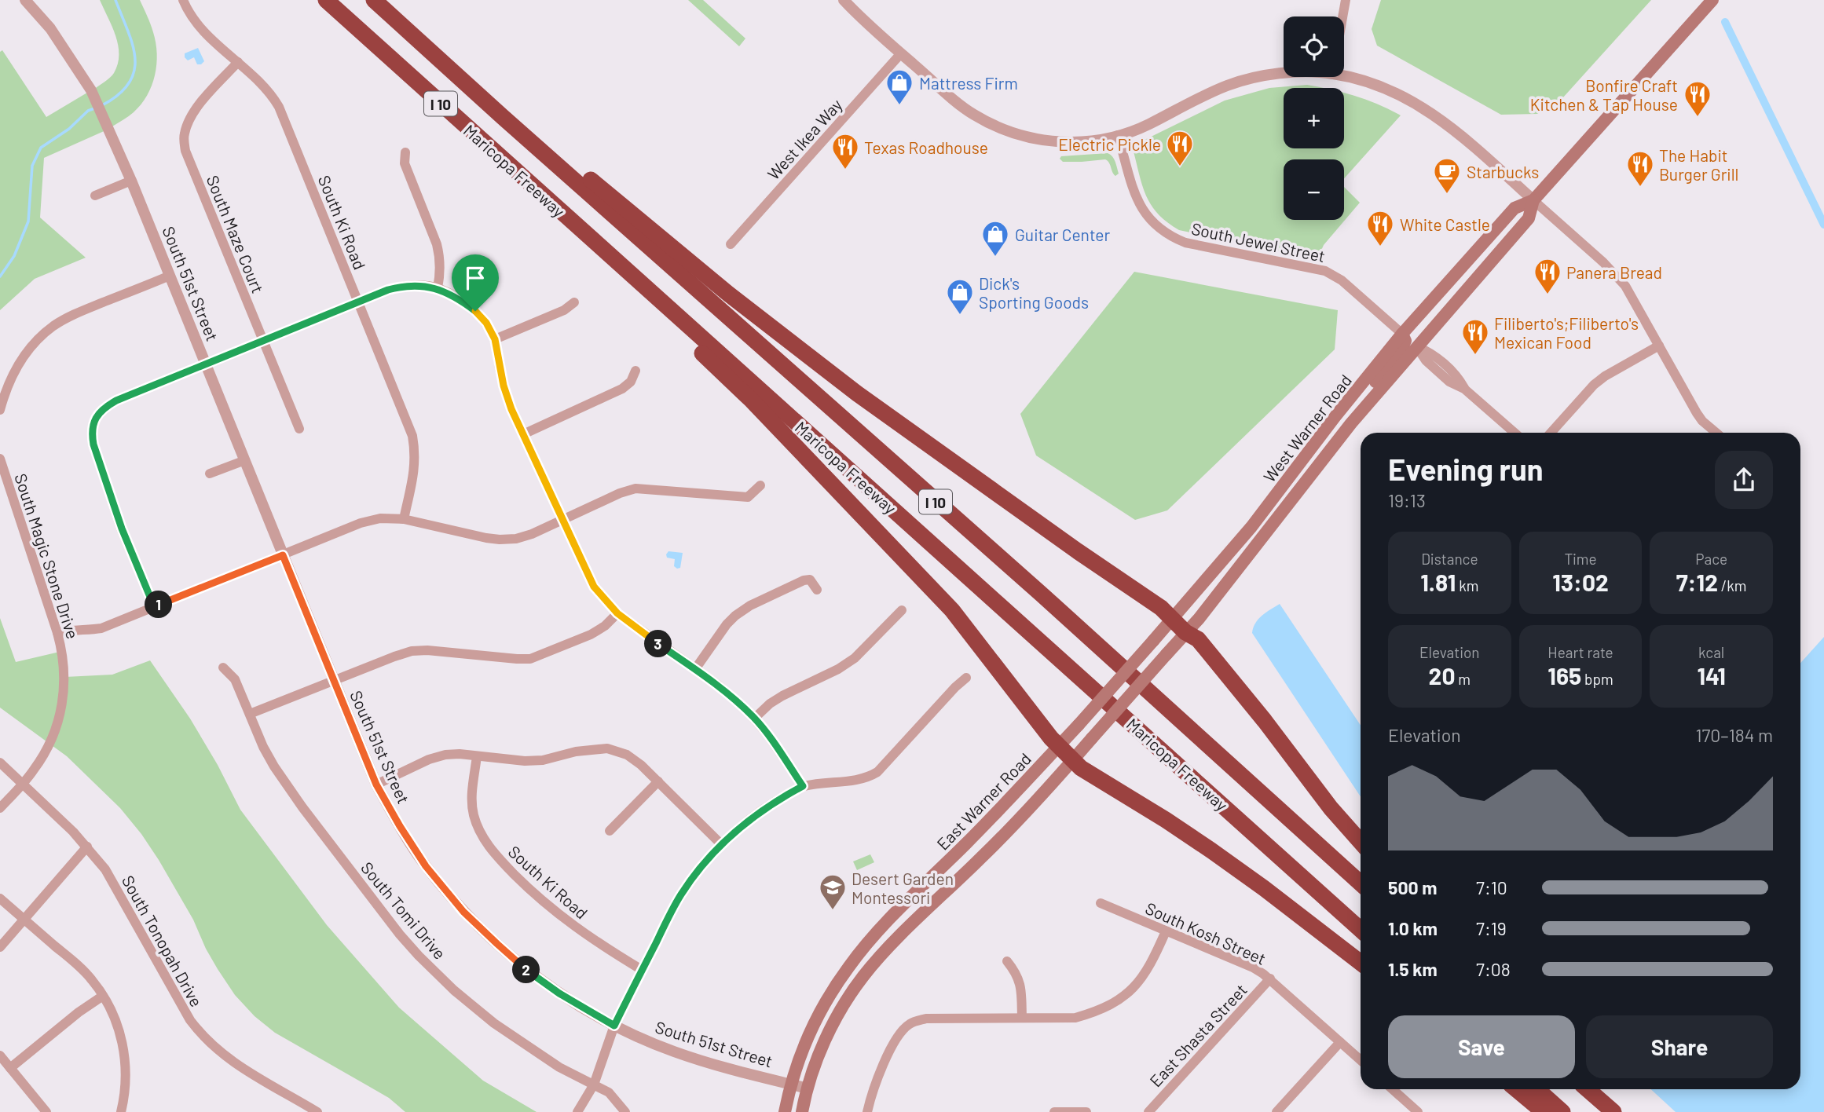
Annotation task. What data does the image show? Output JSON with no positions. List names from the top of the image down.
{
  "streets": {
    "highway": ["I 10", "Maricopa Freeway"],
    "main road": ["West Warner Road", "East Warner Road"],
    "street": [
      "West Ikea Way",
      "South Ki Road",
      "South Maze Court",
      "South Jewel Street",
      "South 51st Street",
      "South Magic Stone Drive",
      "South Tomi Drive",
      "South Kosh Street",
      "South Tonopah Drive",
      "East Shasta Street"
    ]
  },
  "crossings": [
    ["South Ki Road", "South Maze Court"],
    ["South Jewel Street", "West Warner Road"],
    ["South 51st Street", "East Warner Road"],
    ["West Warner Road", "East Warner Road"],
    ["South Magic Stone Drive", "South Tonopah Drive"],
    ["South Kosh Street", "East Shasta Street"]
  ],
  "places": {
    "shop": ["Mattress Firm", "Guitar Center", "Dick's Sporting Goods"],
    "restaurant": [
      "Bonfire Craft Kitchen & Tap House",
      "Electric Pickle",
      "Texas Roadhouse",
      "The Habit Burger Grill",
      "White Castle",
      "Panera Bread",
      "Filiberto's;Filiberto's Mexican Food"
    ],
    "cafe": ["Starbucks"],
    "school or university": ["Desert Garden Montessori"]
  },
  "page": {
    "map_buttons": ["+", "−"],
    "heading": ["Evening run", "19:13"],
    "stats": [
      ["Distance", "1.81 km"],
      ["Time", "13:02"],
      ["Pace", "7:12 /km"],
      ["Elevation", "20 m"],
      ["Heart rate", "165 bpm"],
      ["kcal", "141"]
    ],
    "pins": ["1", "3", "2"],
    "chart": ["Elevation", "170–184 m"],
    "list": [
      {
        "name": "500 m",
        "note": "7:10"
      },
      {
        "name": "1.0 km",
        "note": "7:19"
      },
      {
        "name": "1.5 km",
        "note": "7:08"
      }
    ],
    "buttons": ["Save", "Share"]
  }
}
